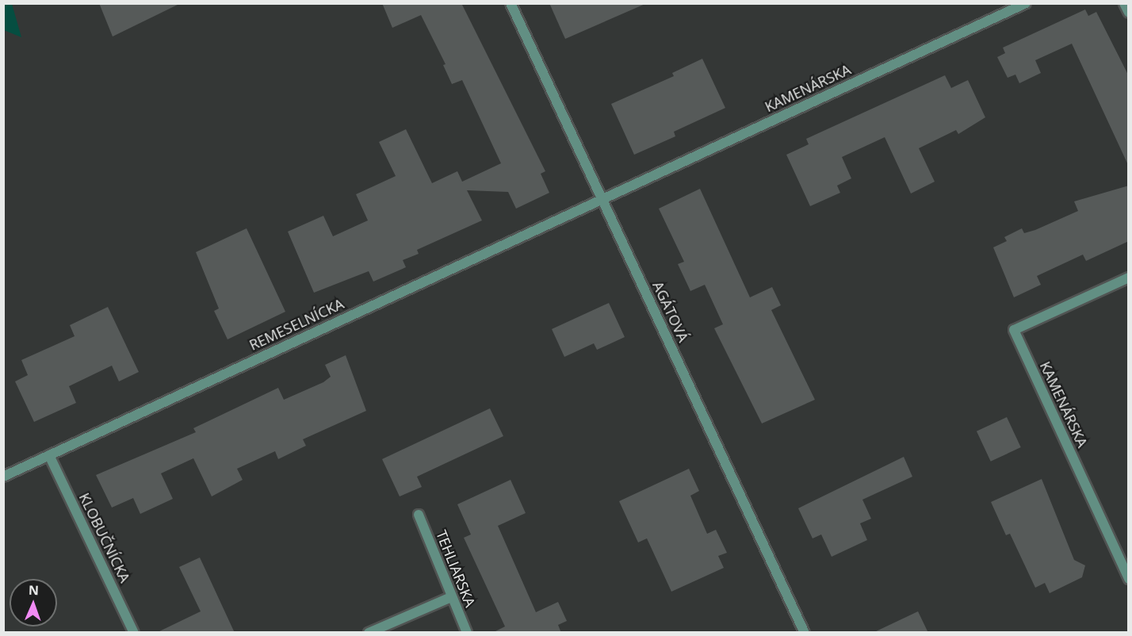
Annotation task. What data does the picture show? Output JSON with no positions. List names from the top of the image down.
{
  "streets": {
    "street": [
      "KAMENÁRSKA",
      "AGÁTOVÁ",
      "REMESELNÍCKA",
      "KLOBUČNÍCKA",
      "TEHLIARSKA"
    ]
  },
  "crossings": [
    ["KAMENÁRSKA", "AGÁTOVÁ"],
    ["KAMENÁRSKA", "REMESELNÍCKA"],
    ["AGÁTOVÁ", "REMESELNÍCKA"],
    ["REMESELNÍCKA", "KLOBUČNÍCKA"]
  ],
  "north": "top"
}
